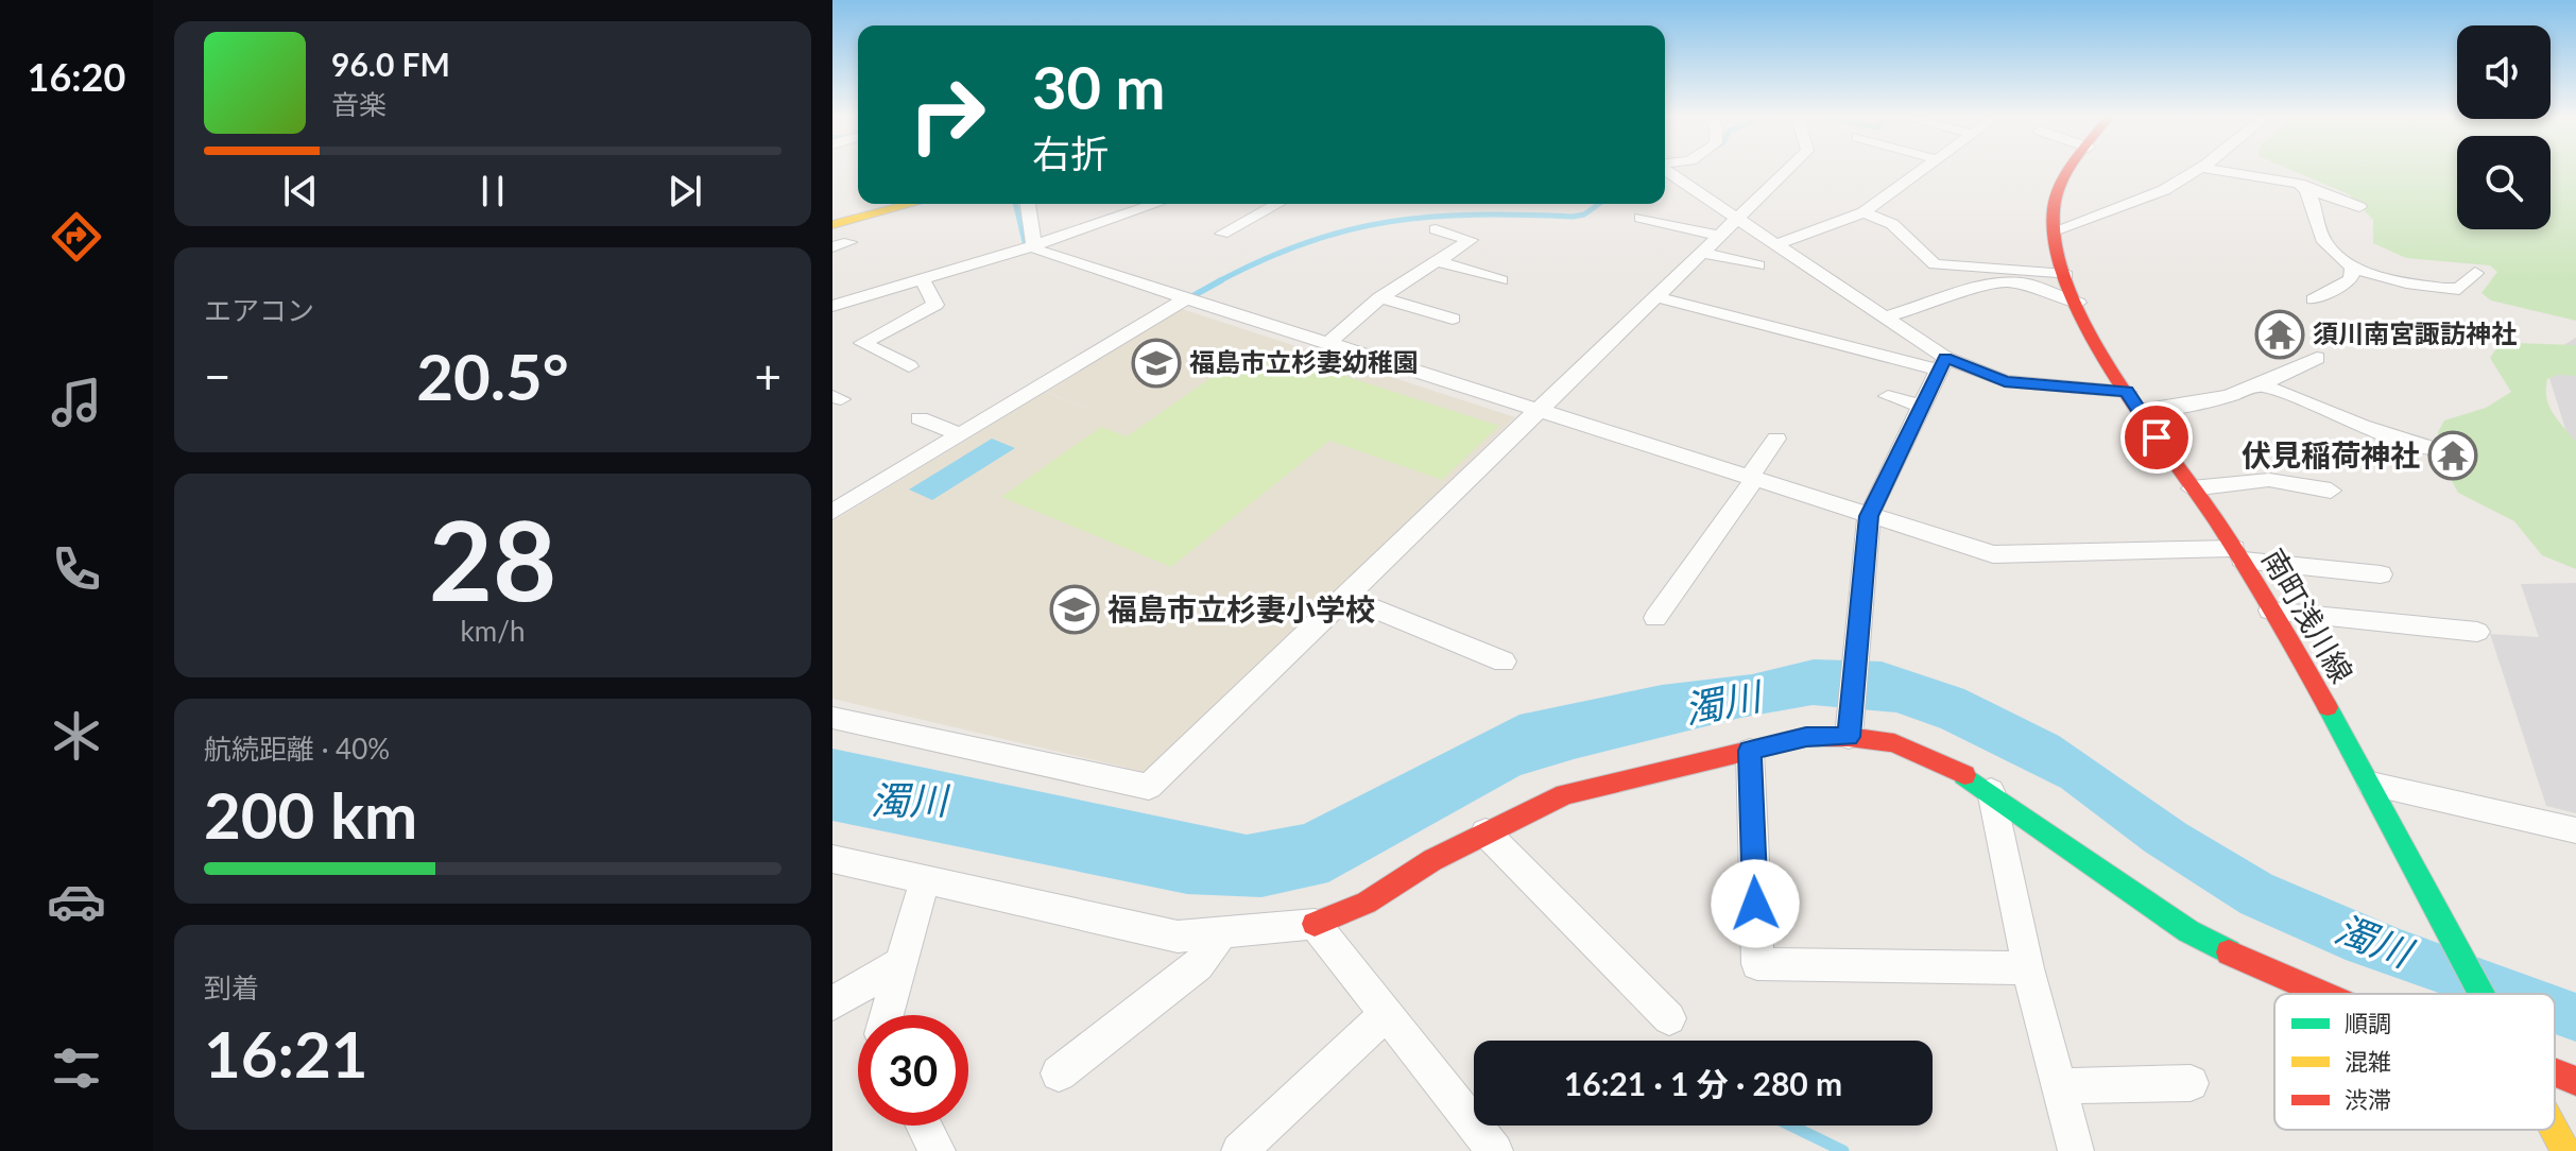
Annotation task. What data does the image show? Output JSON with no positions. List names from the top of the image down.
{
  "streets": {
    "main road": ["南町浅川線"]
  },
  "water": ["濁川"],
  "places": {
    "temple": ["須川南宮諏訪神社", "伏見稲荷神社"],
    "school or university": ["福島市立杉妻幼稚園", "福島市立杉妻小学校"]
  },
  "legend": ["順調", "混雑", "渋滞"],
  "page": {
    "tabs": "16:20",
    "turn": ["30 m", "右折"],
    "song": ["96.0 FM", "音楽"],
    "tile": [
      "エアコン",
      ["28", "km/h"],
      ["航続距離 · 40%", "200 km"],
      ["到着", "16:21"]
    ],
    "heat": ["−", "20.5°", "+"],
    "limit": "30",
    "trip": "16:21 · 1 分 · 280 m"
  }
}
